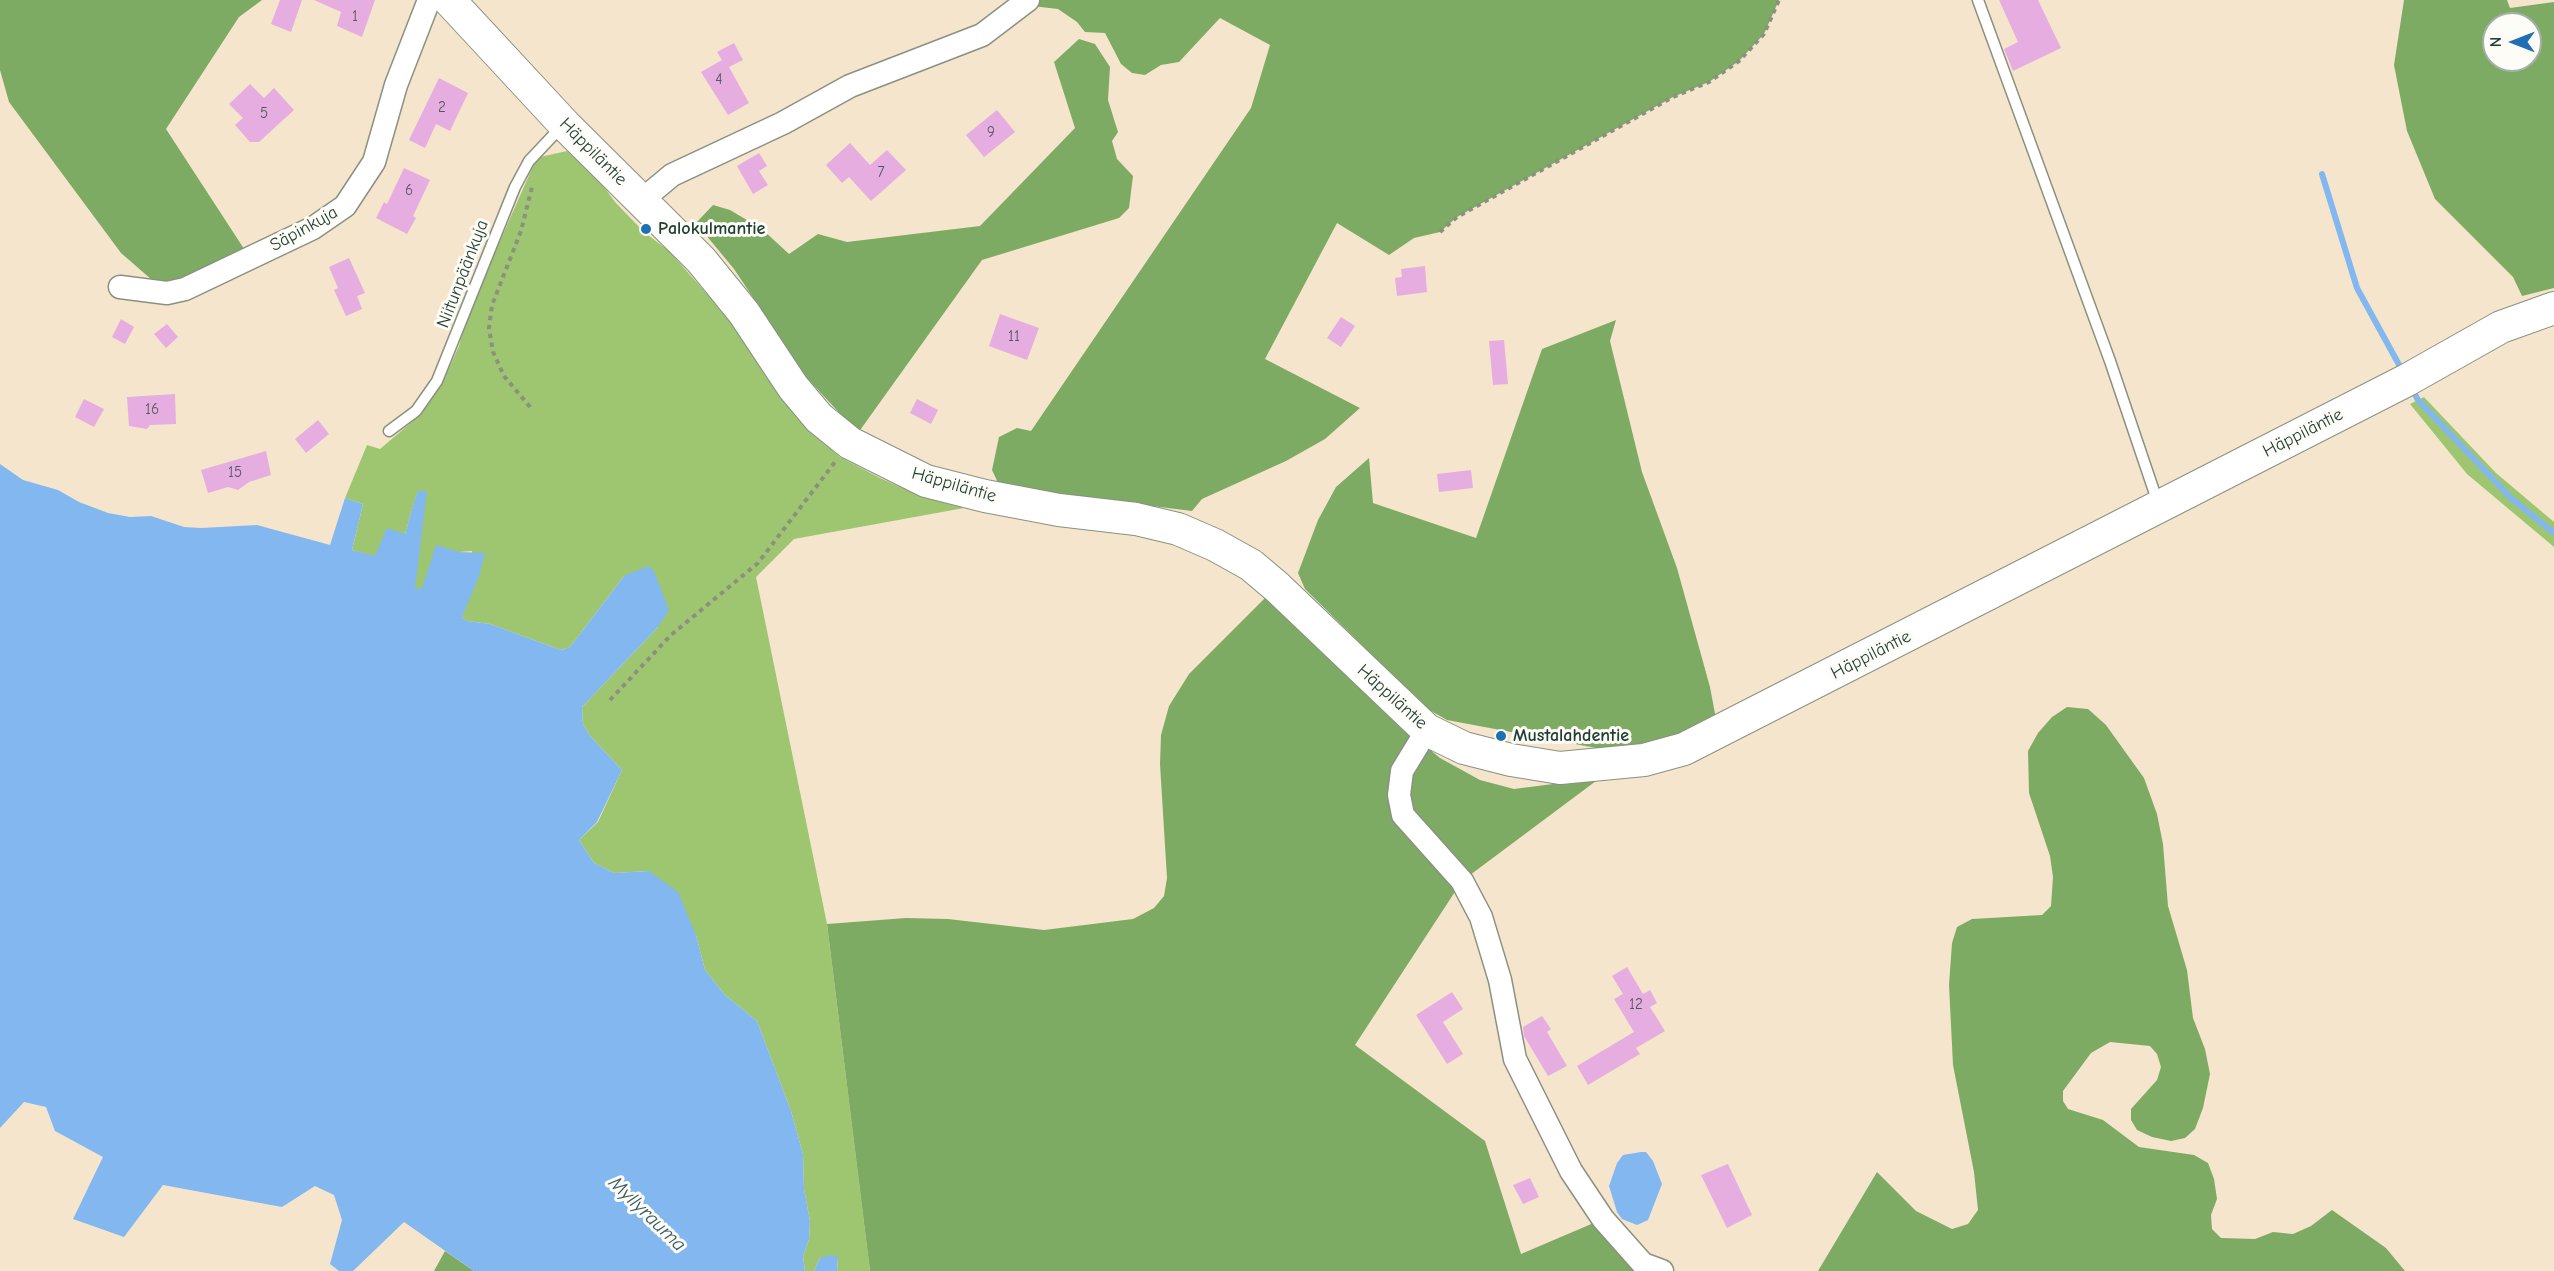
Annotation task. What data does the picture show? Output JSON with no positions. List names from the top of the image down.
{
  "streets": {
    "street": ["Häppiläntie", "Säpinkuja"],
    "lane": ["Niitunpäänkuja"]
  },
  "crossings": [
    ["Häppiläntie", "Niitunpäänkuja"]
  ],
  "water": ["Myllyrauma"],
  "places": ["Palokulmantie", "Mustalahdentie"],
  "house_numbers": [
    "1",
    "4",
    "2",
    "5",
    "9",
    "7",
    "6",
    "11",
    "16",
    "15",
    "12"
  ],
  "north": "left"
}
